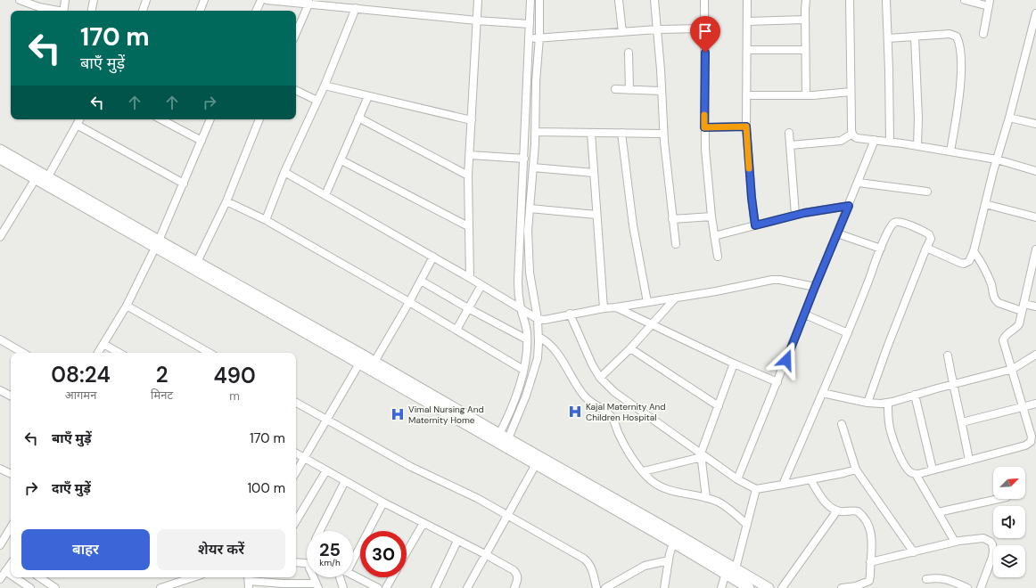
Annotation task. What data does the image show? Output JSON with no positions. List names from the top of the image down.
{
  "places": {
    "hospital": ["Kajal Maternity And Children Hospital", "Vimal Nursing And Maternity Home"]
  },
  "north": "top right",
  "page": {
    "turn": ["170 m", "बाएँ मुड़ें"],
    "eta": [
      "08:24",
      "आगमन",
      "2",
      "मिनट",
      "490",
      "m"
    ],
    "list": [
      {
        "name": "बाएँ मुड़ें",
        "value": "170 m"
      },
      {
        "name": "दाएँ मुड़ें",
        "value": "100 m"
      }
    ],
    "buttons": ["बाहर", "शेयर करें"],
    "speed": "25 km/h",
    "limit": "30"
  }
}
